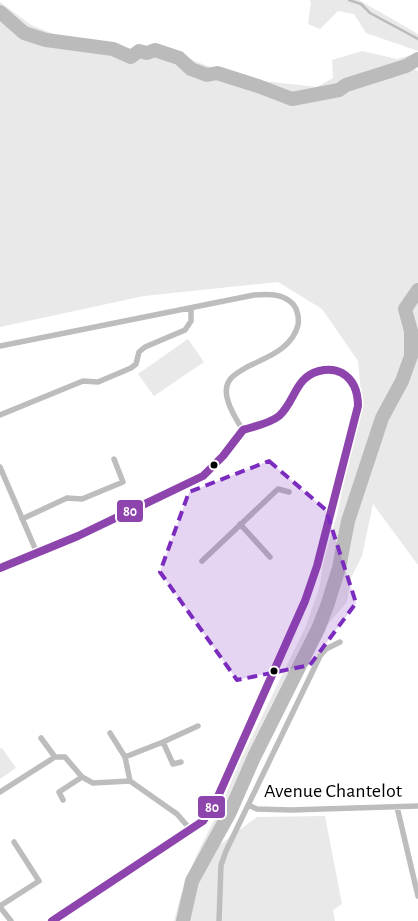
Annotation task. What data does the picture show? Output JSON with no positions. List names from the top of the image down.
{
  "streets": {
    "street": ["Avenue Chantelot"]
  },
  "lines": ["transit line 80"]
}
